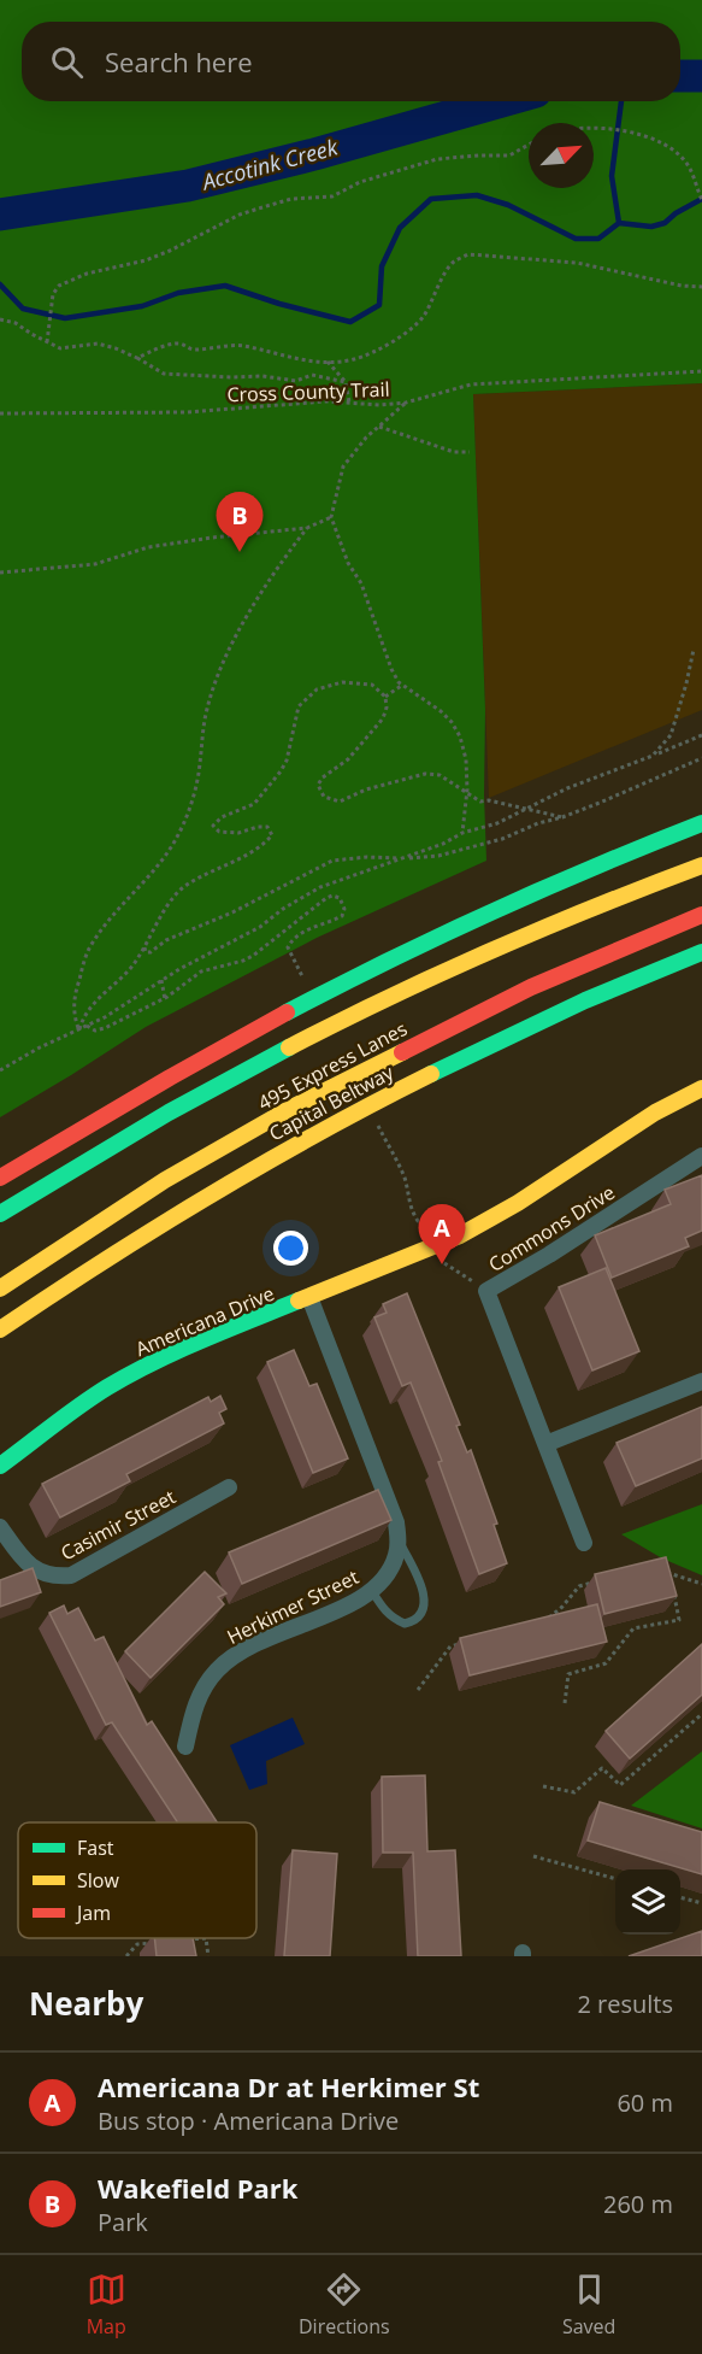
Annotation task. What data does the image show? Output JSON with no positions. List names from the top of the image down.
{
  "streets": {
    "main road": ["495 Express Lanes", "Capital Beltway", "Americana Drive"],
    "street": ["Commons Drive", "Casimir Street", "Herkimer Street"],
    "path": ["Cross County Trail"]
  },
  "water": ["Accotink Creek"],
  "legend": ["Fast", "Slow", "Jam"],
  "north": "top right",
  "page": {
    "search": "Search here",
    "pins": ["B", "A"],
    "heading": ["Nearby", "2 results"],
    "list": [
      {
        "mark": "A",
        "name": "Americana Dr at Herkimer St",
        "note": "Bus stop · Americana Drive",
        "value": "60 m"
      },
      {
        "mark": "B",
        "name": "Wakefield Park",
        "note": "Park",
        "value": "260 m"
      }
    ],
    "nav": ["Map", "Directions", "Saved"]
  }
}
